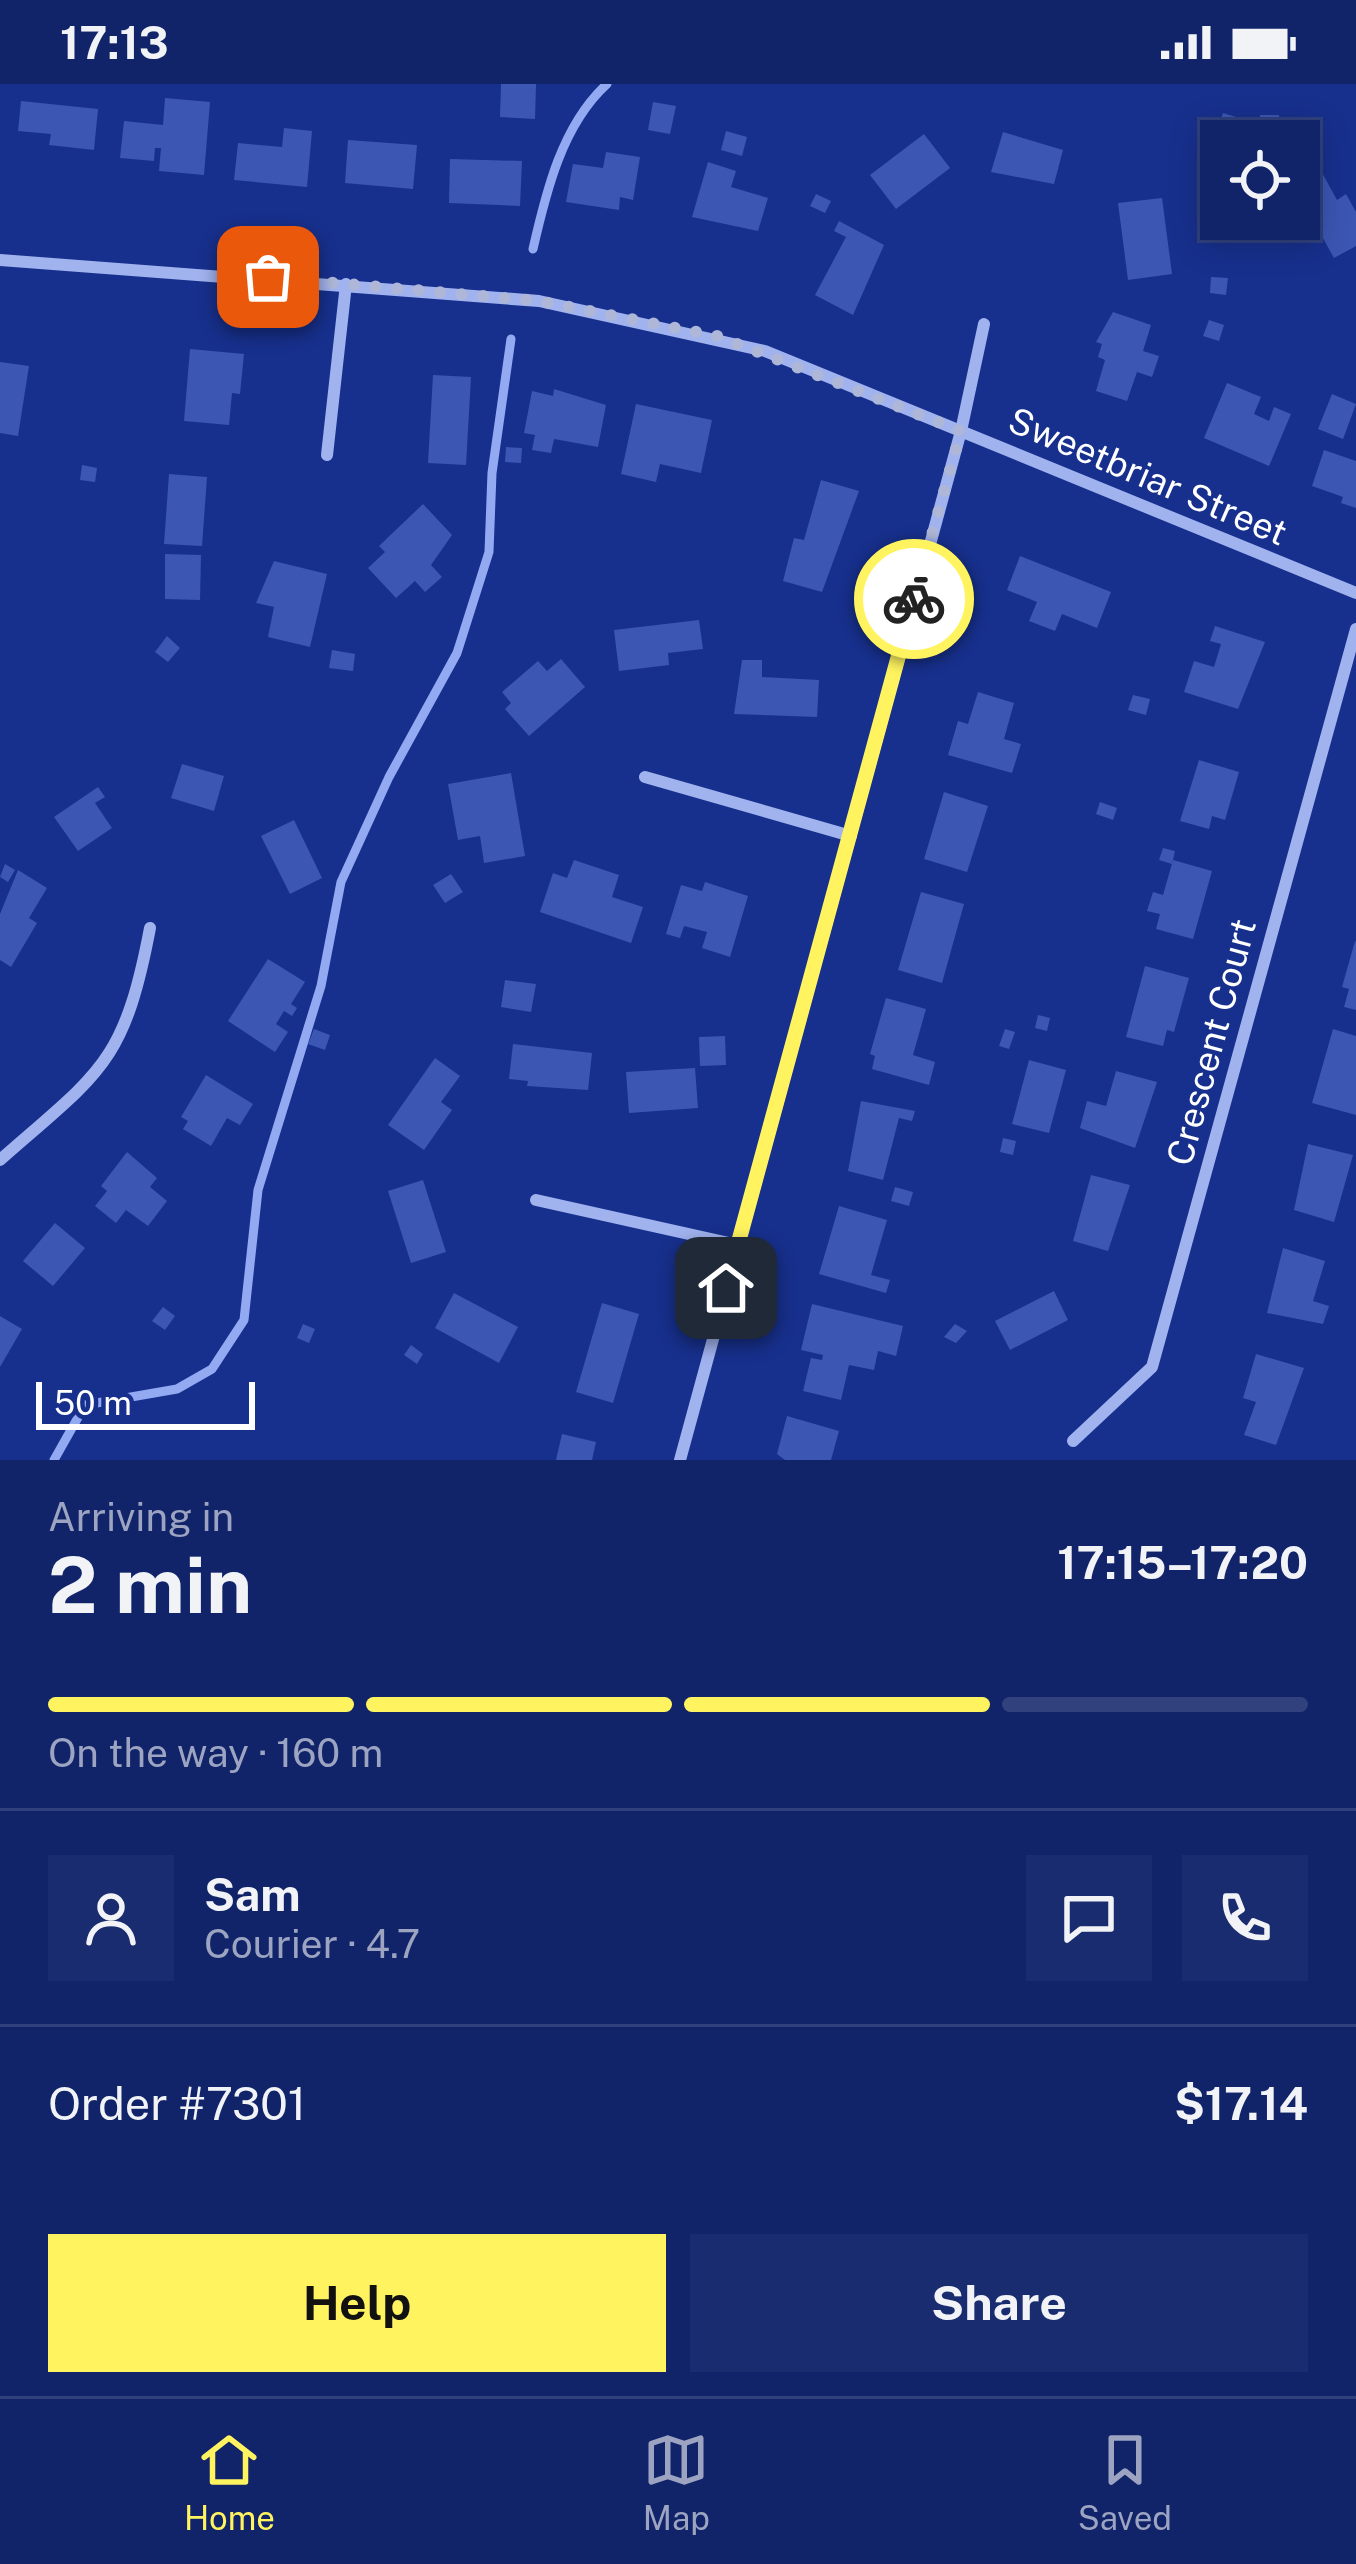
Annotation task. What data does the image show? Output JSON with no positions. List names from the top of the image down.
{
  "streets": {
    "street": ["Sweetbriar Street", "Crescent Court"]
  },
  "scale_bar": "50 m",
  "page": {
    "status": "17:13",
    "scale": "50 m",
    "heading": ["2 min", "Arriving in", "17:15–17:20"],
    "panel": [
      "Sam",
      "Courier · 4.7",
      "Order #7301",
      "$17.14"
    ],
    "bar": "On the way · 160 m",
    "buttons": ["Help", "Share"],
    "tabs": ["Home", "Map", "Saved"]
  }
}
